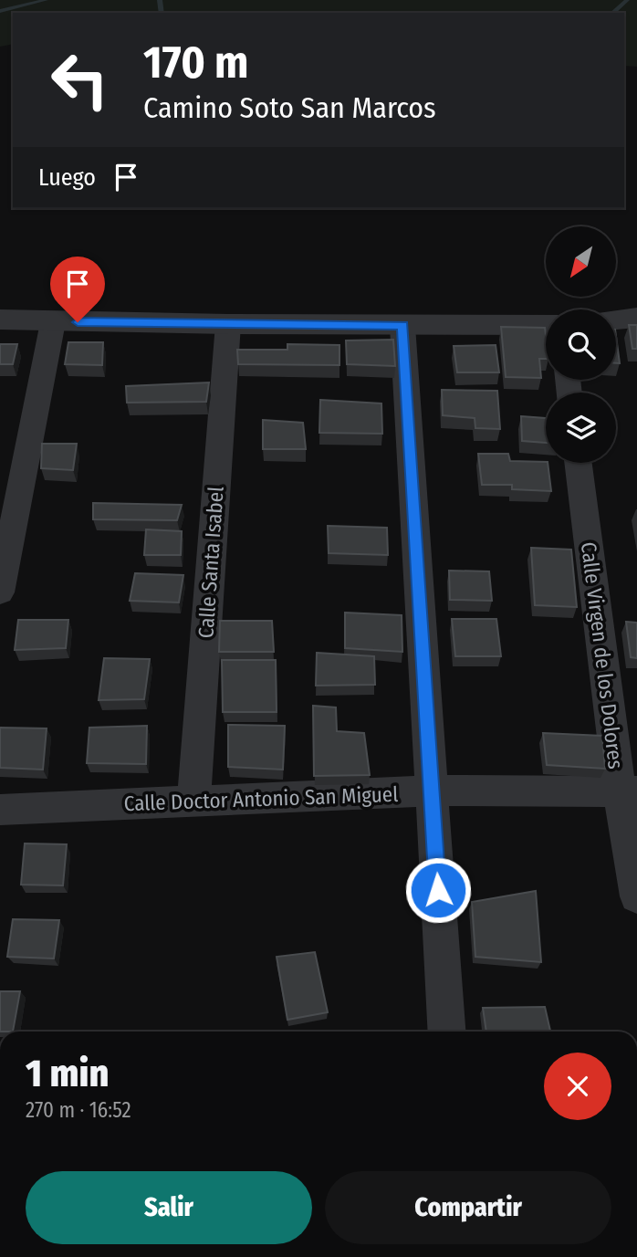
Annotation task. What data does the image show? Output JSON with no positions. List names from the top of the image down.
{
  "streets": {
    "street": ["Calle Santa Isabel", "Calle Virgen de los Dolores", "Calle Doctor Antonio San Miguel"]
  },
  "crossings": [
    ["Calle Santa Isabel", "Calle Doctor Antonio San Miguel"],
    ["Calle Virgen de los Dolores", "Calle Doctor Antonio San Miguel"]
  ],
  "north": "bottom left",
  "page": {
    "turn": ["170 m", "Camino Soto San Marcos"],
    "then": "Luego",
    "heading": ["1 min", "270 m · 16:52"],
    "buttons": ["Salir", "Compartir"]
  }
}
